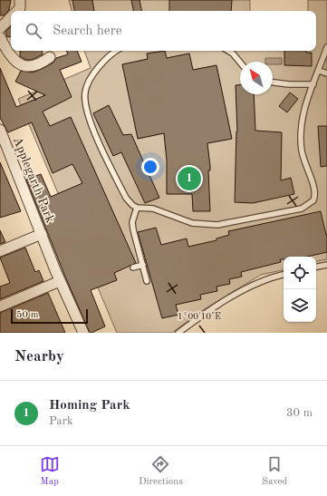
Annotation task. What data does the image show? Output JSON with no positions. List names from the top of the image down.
{
  "streets": {
    "street": ["Applegarth Park"]
  },
  "scale_bar": "50 m",
  "north": "top left",
  "page": {
    "search": "Search here",
    "pins": "1",
    "scale": "50 m",
    "heading": "Nearby",
    "list": [
      {
        "mark": "1",
        "name": "Homing Park",
        "note": "Park",
        "value": "30 m"
      }
    ],
    "nav": ["Map", "Directions", "Saved"]
  },
  "coordinates": ["1°00'10\"E"]
}
